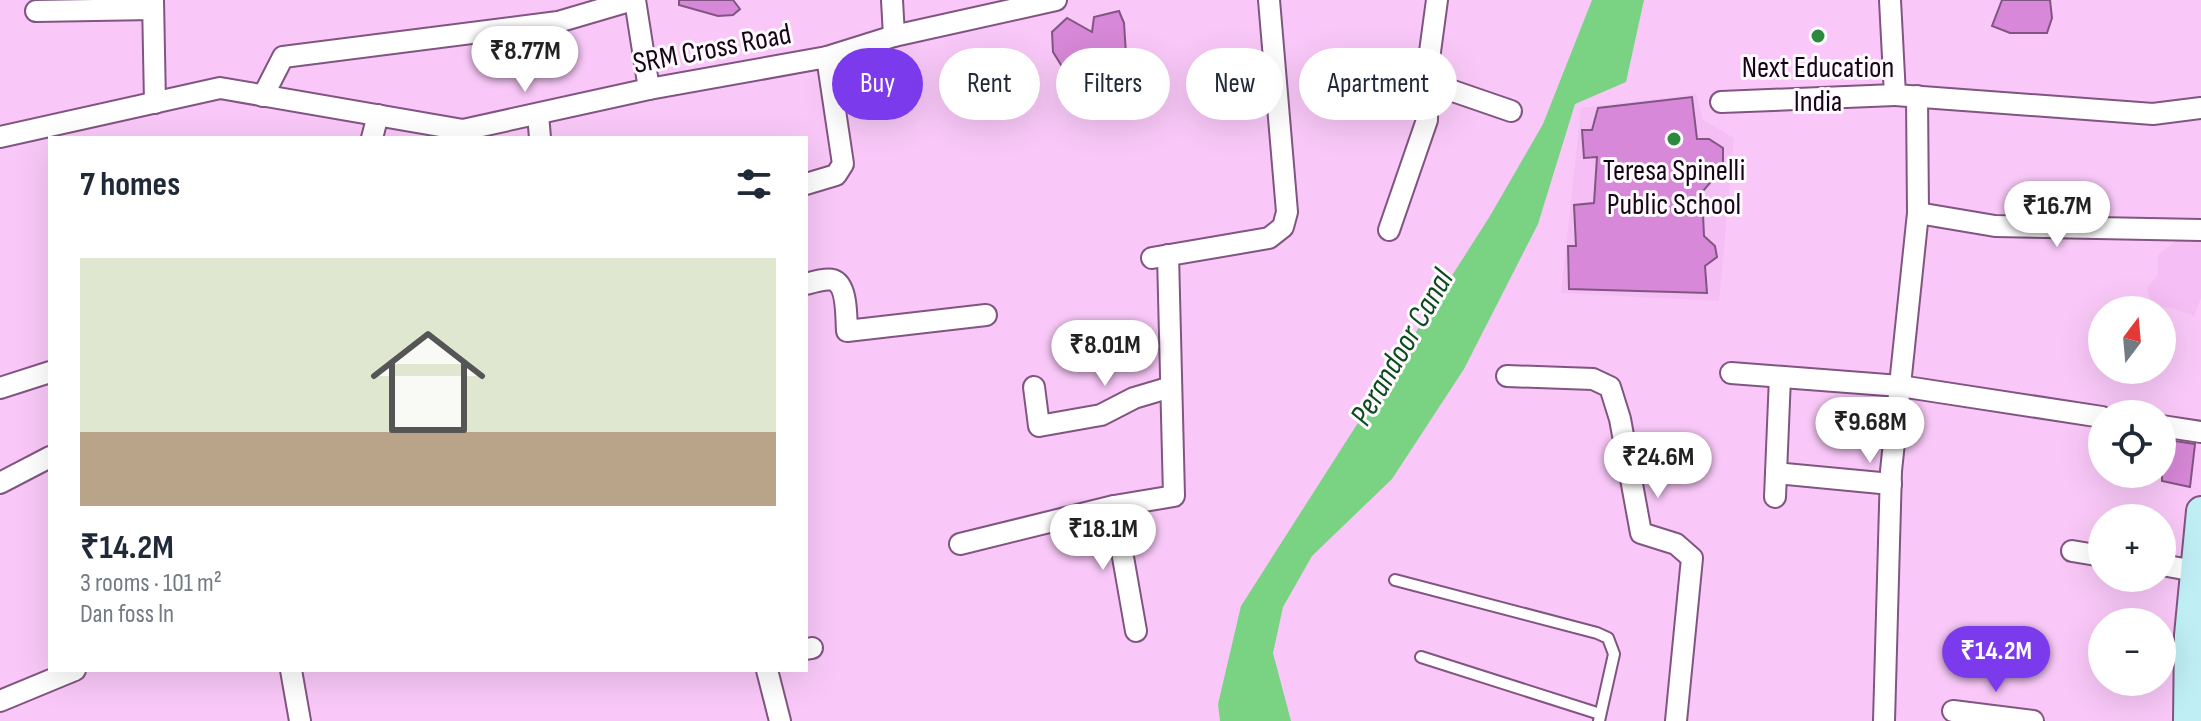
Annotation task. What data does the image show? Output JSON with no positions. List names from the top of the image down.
{
  "streets": {
    "street": ["SRM Cross Road"]
  },
  "water": ["Perandoor Canal"],
  "places": ["Next Education India", "Teresa Spinelli Public School"],
  "north": "top",
  "page": {
    "price": [
      "₹8.77M",
      "₹16.7M",
      "₹8.01M",
      "₹9.68M",
      "₹24.6M",
      "₹18.1M",
      "₹14.2M"
    ],
    "chip": [
      "Buy",
      "Rent",
      "Filters",
      "New",
      "Apartment"
    ],
    "heading": "7 homes",
    "list": [
      {
        "name": "₹14.2M",
        "note": "3 rooms · 101 m² · Dan foss ln"
      }
    ],
    "map_buttons": ["+", "−"]
  }
}
